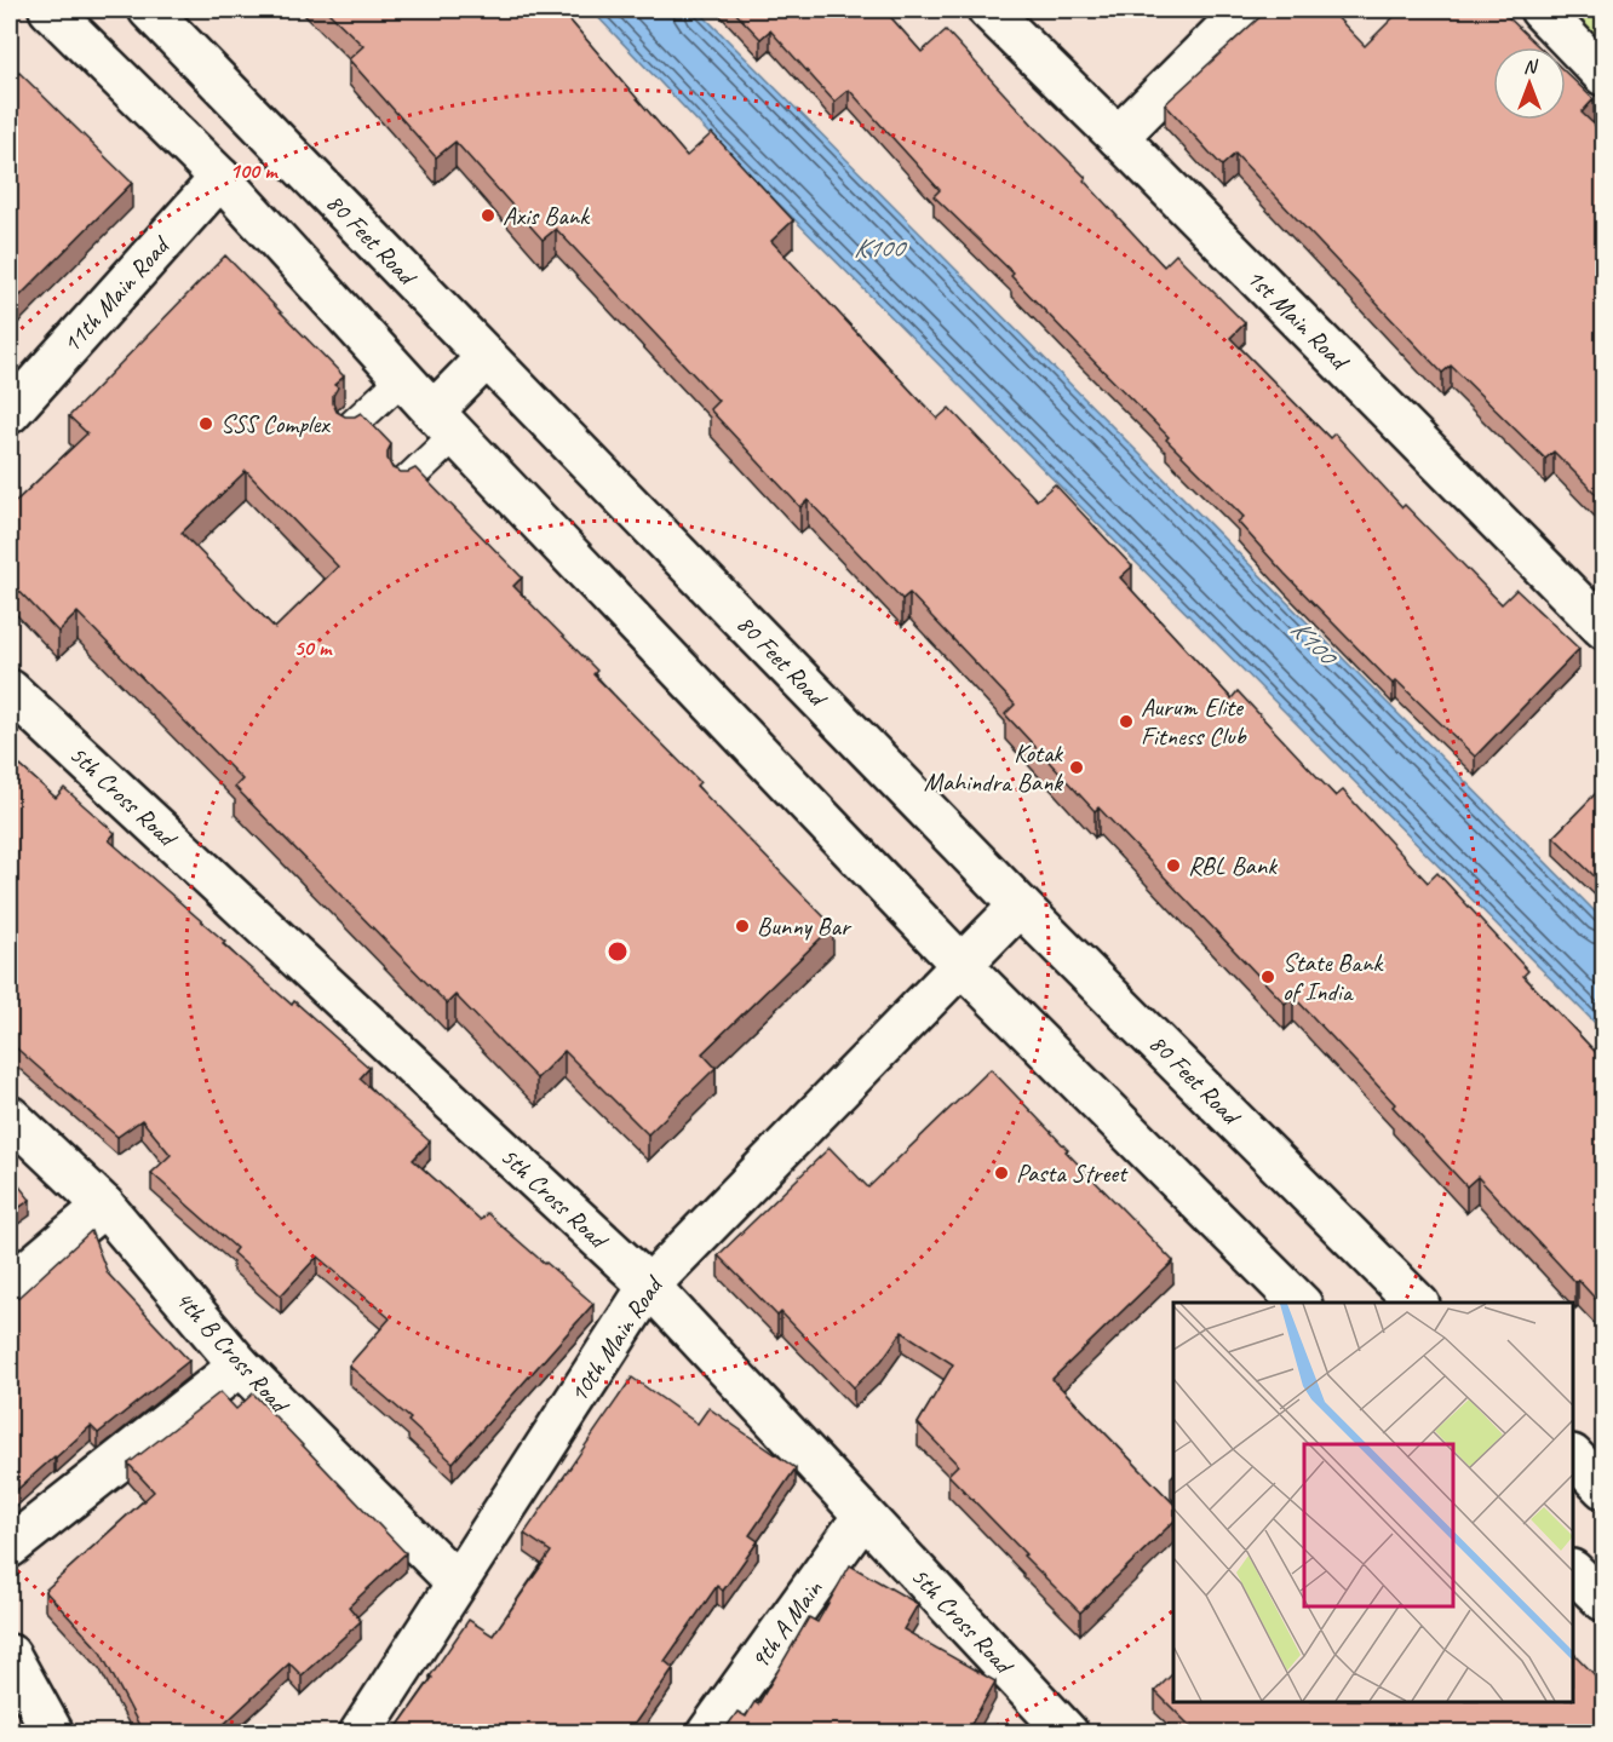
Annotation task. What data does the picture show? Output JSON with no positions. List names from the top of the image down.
{
  "streets": {
    "street": [
      "80 Feet Road",
      "11th Main Road",
      "1st Main Road",
      "5th Cross Road",
      "10th Main Road",
      "4th B Cross Road",
      "9th A Main"
    ]
  },
  "crossings": [
    ["80 Feet Road", "10th Main Road"],
    ["5th Cross Road", "10th Main Road"],
    ["5th Cross Road", "9th A Main"],
    ["10th Main Road", "4th B Cross Road"]
  ],
  "water": ["K100"],
  "places": [
    "Axis Bank",
    "SSS Complex",
    "Aurum Elite Fitness Club",
    "Kotak Mahindra Bank",
    "RBL Bank",
    "Bunny Bar",
    "State Bank of India",
    "Pasta Street"
  ],
  "north": "top",
  "rings": ["100 m", "50 m"]
}
